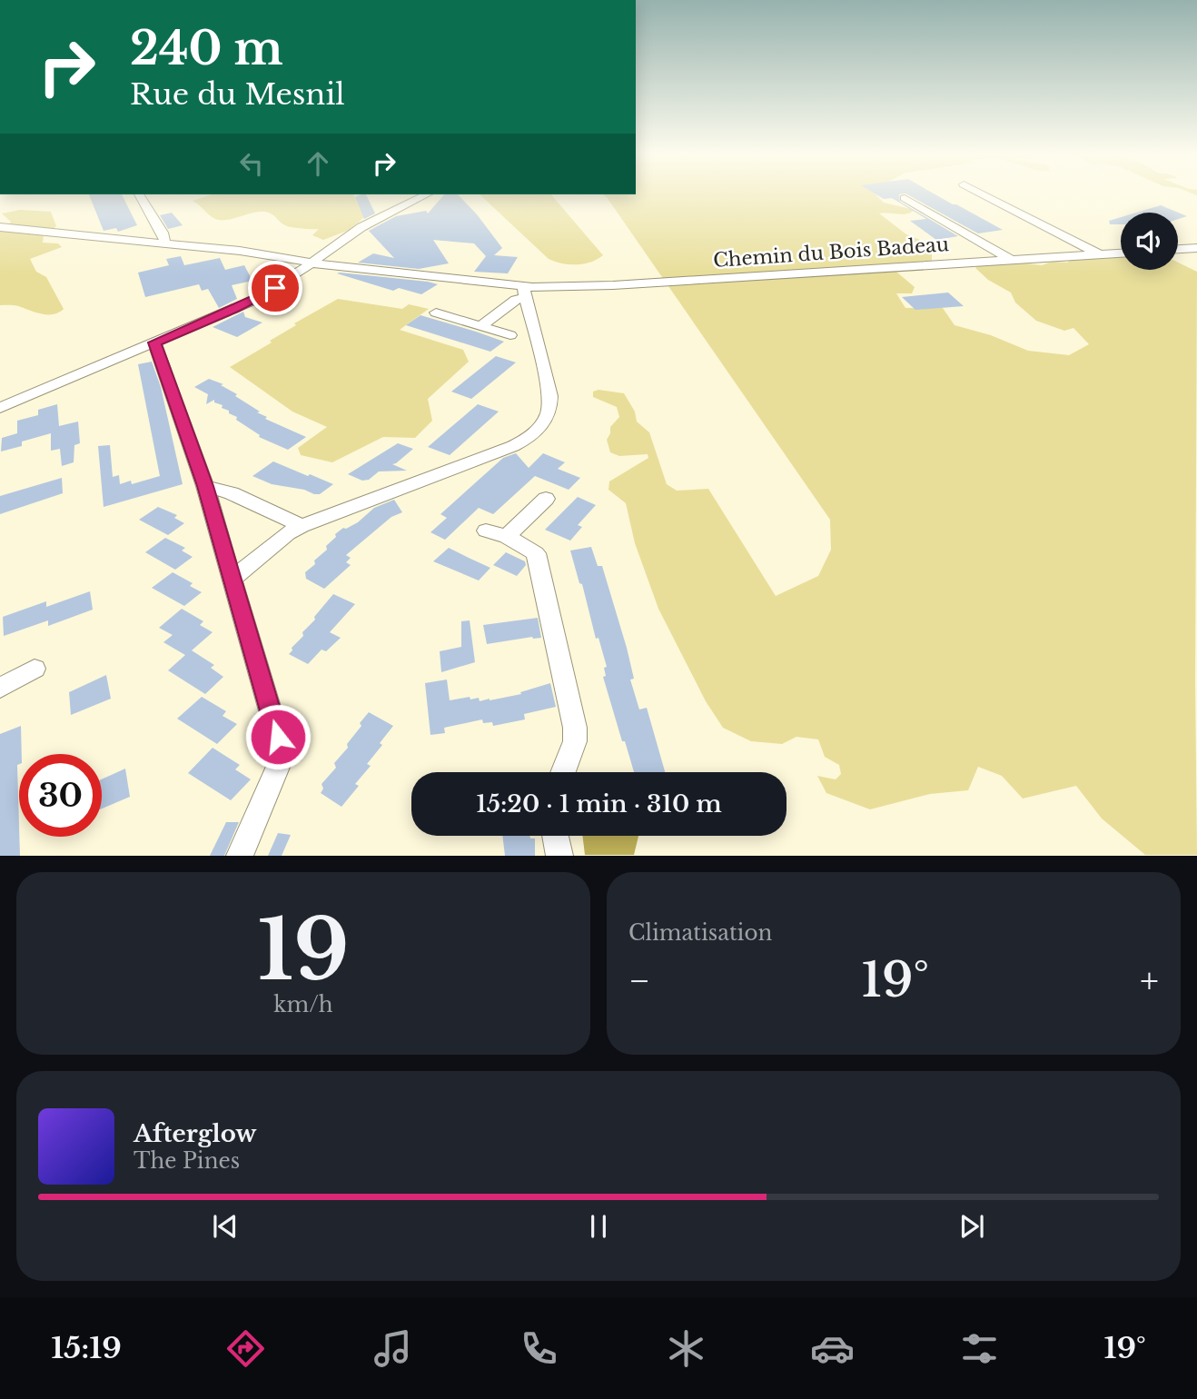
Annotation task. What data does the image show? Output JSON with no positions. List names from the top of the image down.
{
  "streets": {
    "street": ["Chemin du Bois Badeau"]
  },
  "page": {
    "turn": ["240 m", "Rue du Mesnil"],
    "limit": "30",
    "trip": "15:20 · 1 min · 310 m",
    "tile": [
      ["19", "km/h"],
      "Climatisation"
    ],
    "heat": ["−", "19°", "+"],
    "song": ["Afterglow", "The Pines"],
    "tabs": ["15:19", "19°"]
  }
}
